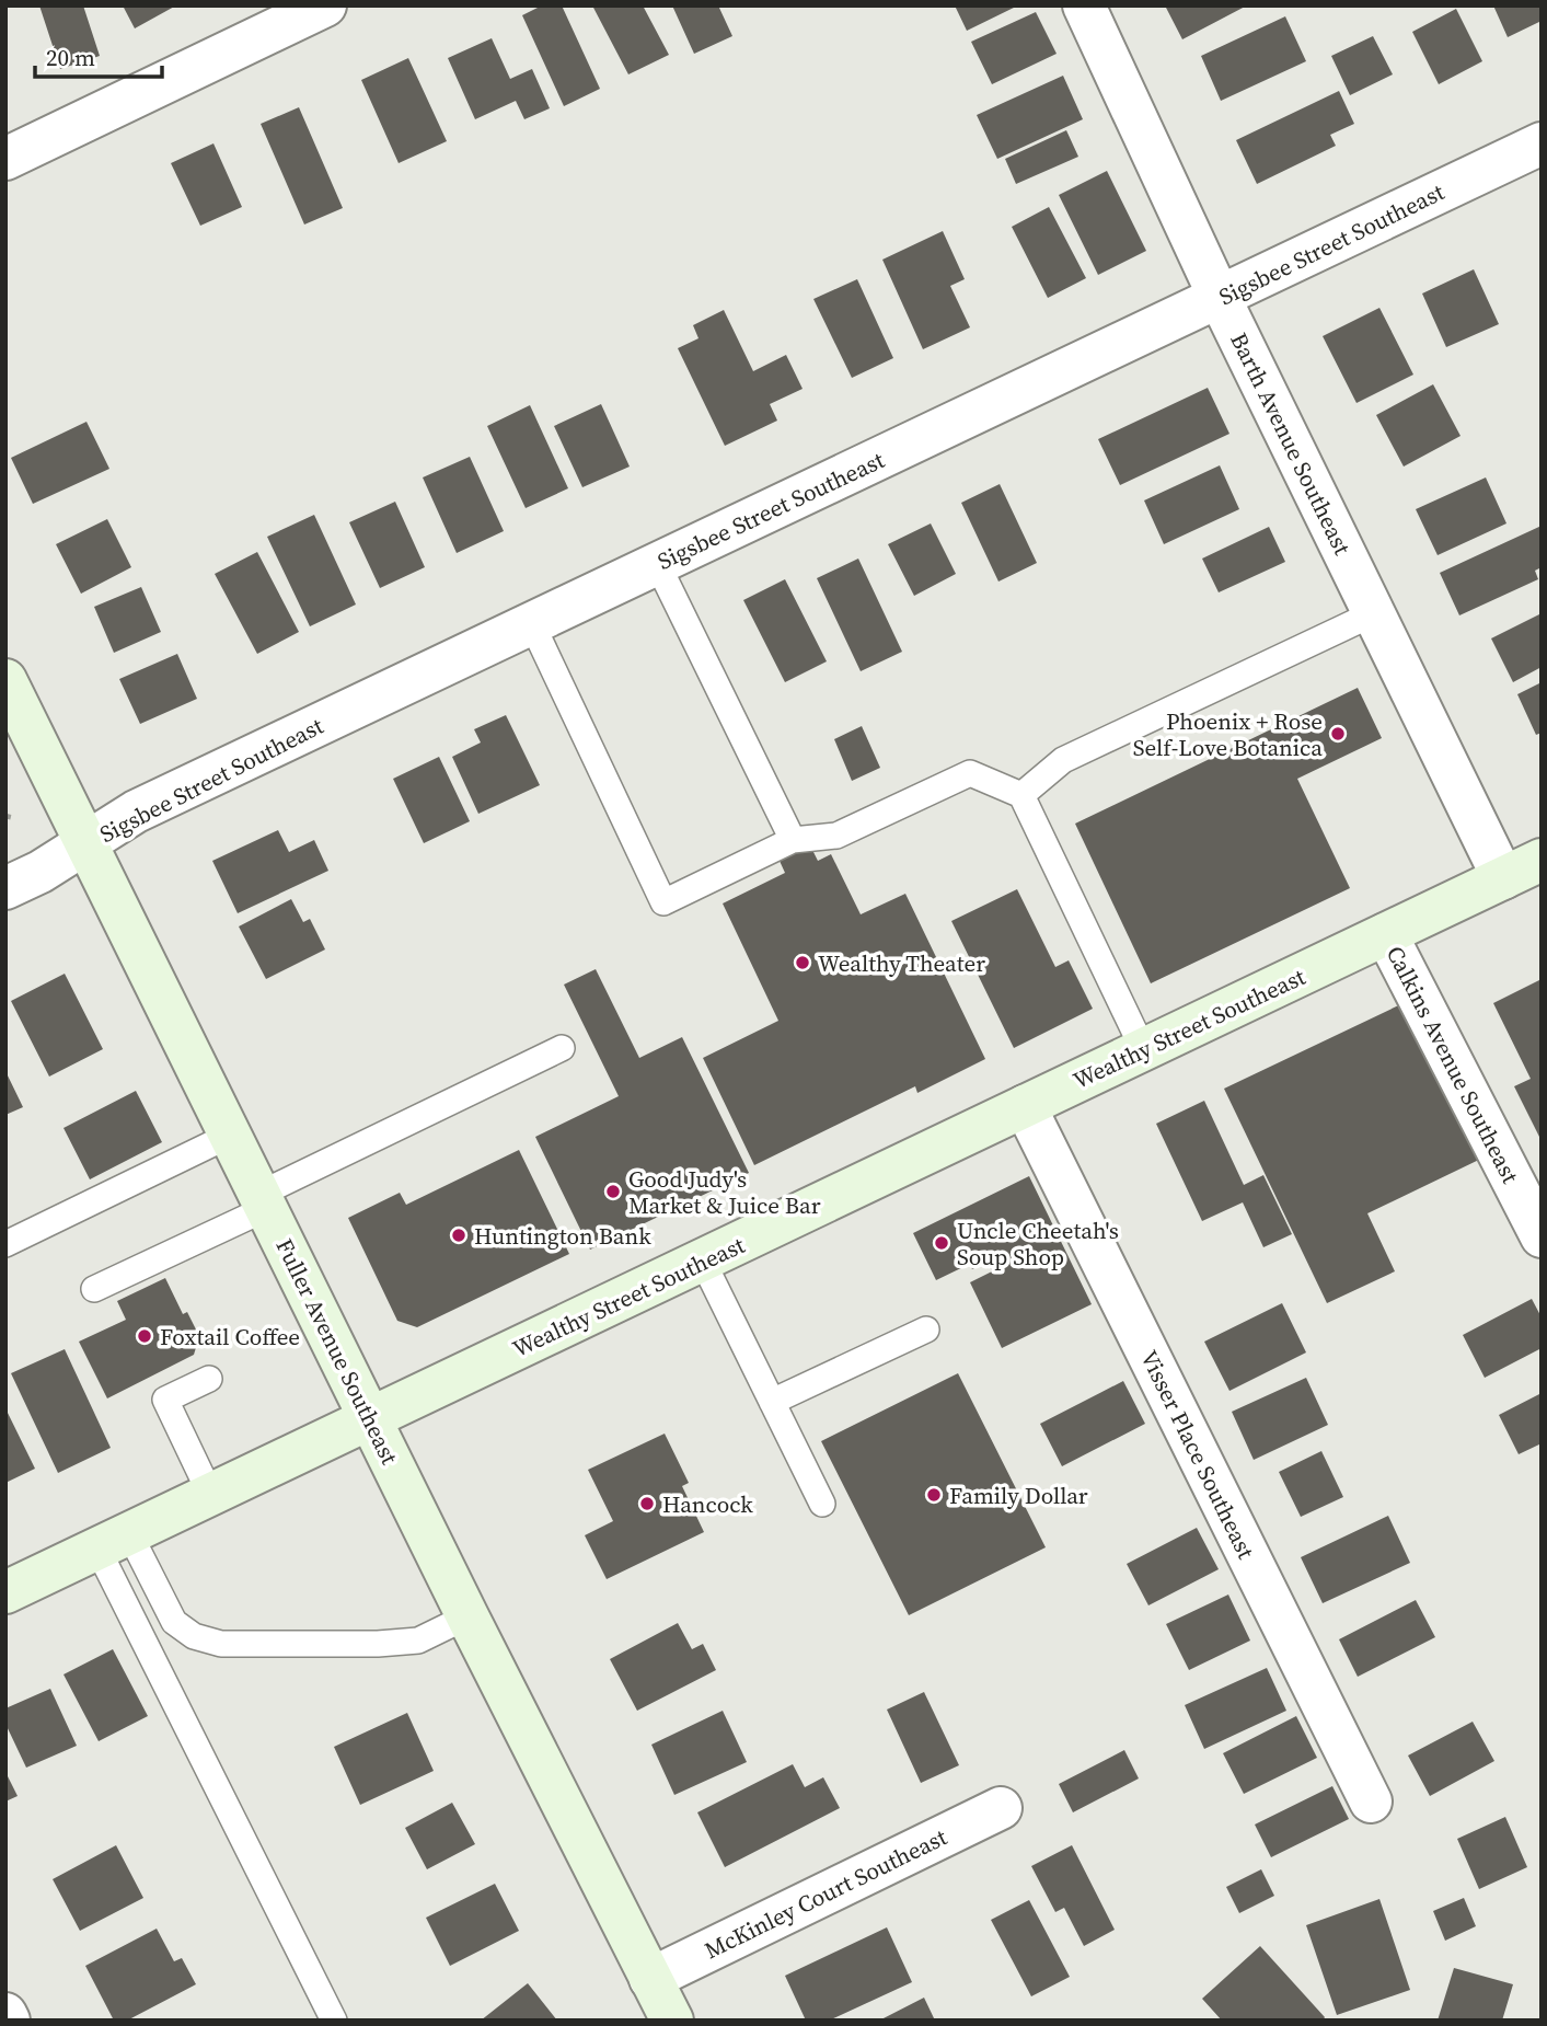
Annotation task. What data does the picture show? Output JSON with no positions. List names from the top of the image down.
{
  "streets": {
    "main road": ["Wealthy Street Southeast", "Fuller Avenue Southeast"],
    "street": [
      "Sigsbee Street Southeast",
      "Barth Avenue Southeast",
      "Calkins Avenue Southeast",
      "Visser Place Southeast",
      "McKinley Court Southeast"
    ]
  },
  "crossings": [
    ["Sigsbee Street Southeast", "Barth Avenue Southeast"],
    ["Sigsbee Street Southeast", "Fuller Avenue Southeast"],
    ["Barth Avenue Southeast", "Wealthy Street Southeast"],
    ["Wealthy Street Southeast", "Calkins Avenue Southeast"],
    ["Wealthy Street Southeast", "Fuller Avenue Southeast"],
    ["Wealthy Street Southeast", "Visser Place Southeast"],
    ["Fuller Avenue Southeast", "McKinley Court Southeast"]
  ],
  "places": [
    "Phoenix + Rose Self-Love Botanica",
    "Wealthy Theater",
    "Good Judy's Market & Juice Bar",
    "Huntington Bank",
    "Uncle Cheetah's Soup Shop",
    "Foxtail Coffee",
    "Family Dollar",
    "Hancock"
  ],
  "scale_bar": "20 m"
}
